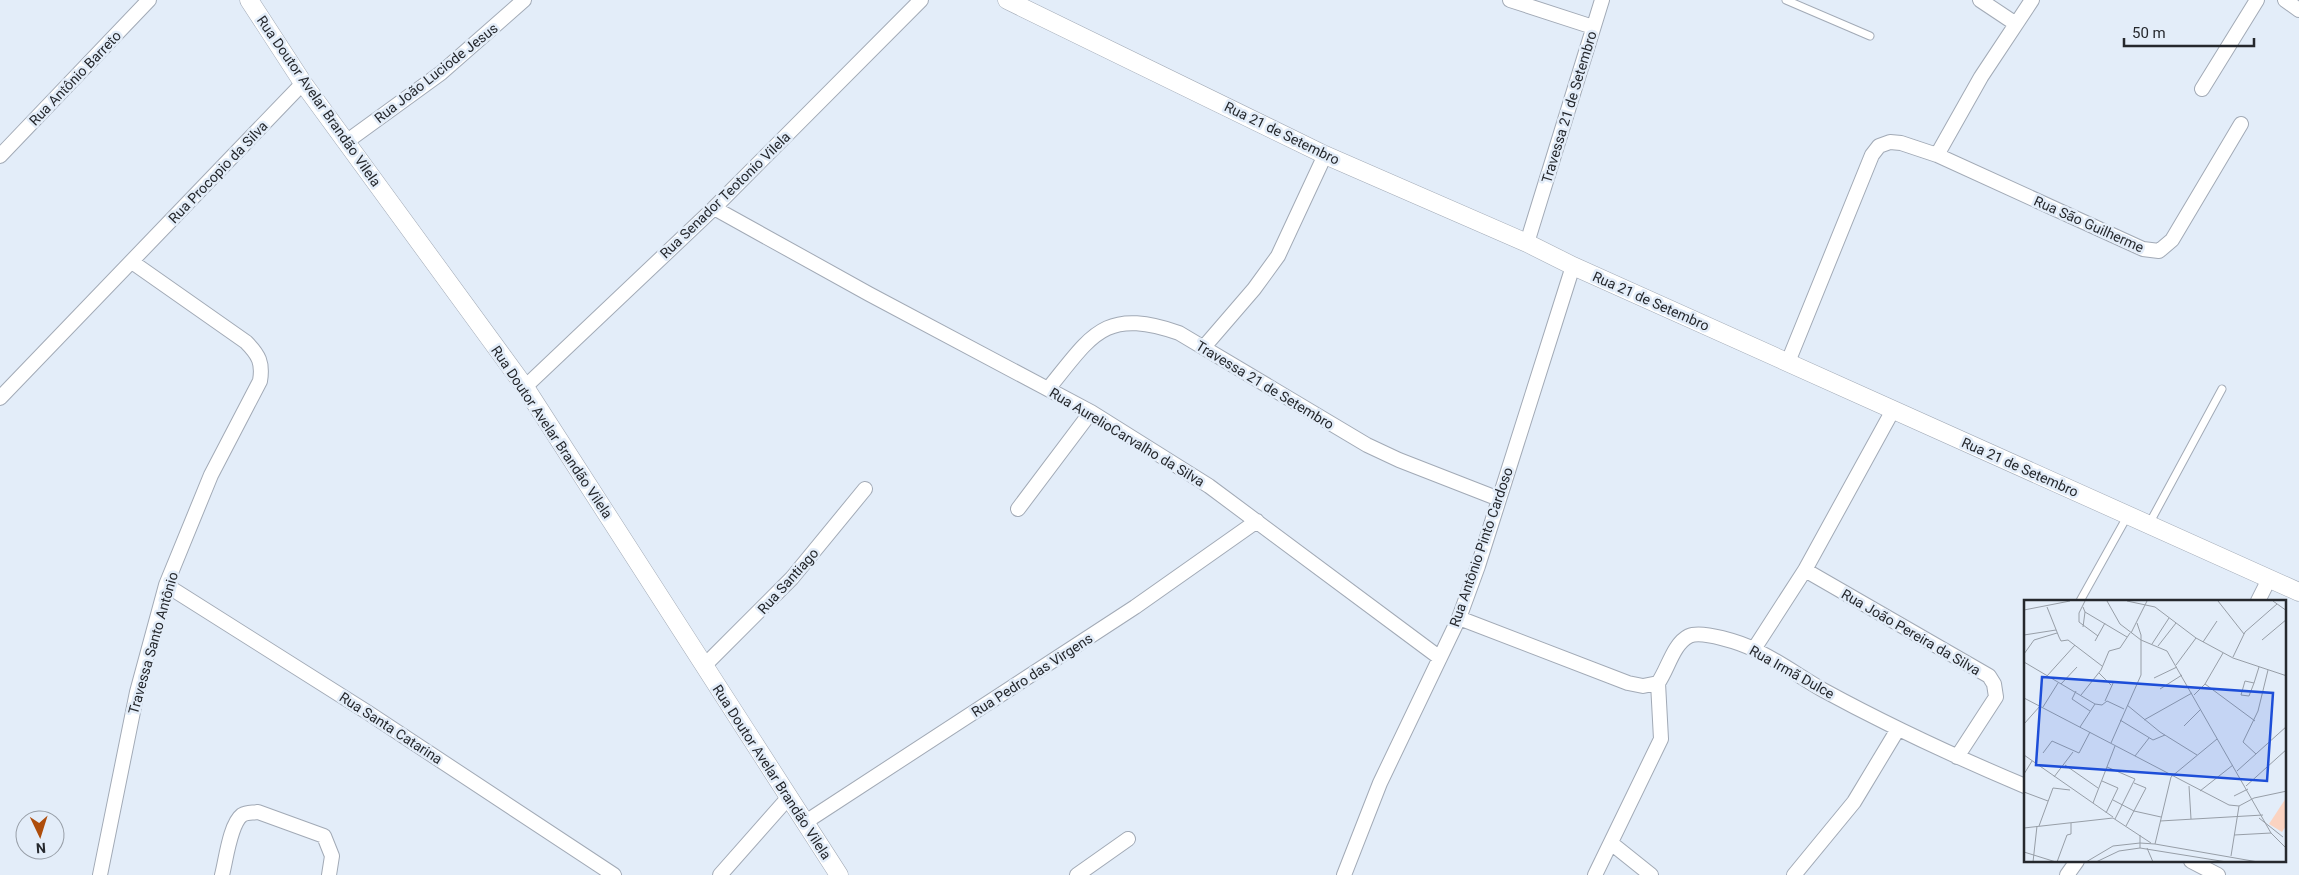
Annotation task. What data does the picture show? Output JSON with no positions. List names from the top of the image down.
{
  "streets": {
    "street": [
      "Rua João Luciode Jesus",
      "Rua Antônio Barreto",
      "Rua Doutor Avelar Brandão Vilela",
      "Travessa 21 de Setembro",
      "Rua 21 de Setembro",
      "Rua Procopio da Silva",
      "Rua Senador Teotonio Vilela",
      "Rua São Guilherme",
      "Rua AurelioCarvalho da Silva",
      "Rua Antônio Pinto Cardoso",
      "Rua Santiago",
      "Rua João Pereira da Silva",
      "Travessa Santo Antônio",
      "Rua Irmã Dulce",
      "Rua Pedro das Virgens",
      "Rua Santa Catarina"
    ]
  },
  "crossings": [
    ["Rua João Luciode Jesus", "Rua Doutor Avelar Brandão Vilela"],
    ["Rua Doutor Avelar Brandão Vilela", "Rua Procopio da Silva"],
    ["Rua Doutor Avelar Brandão Vilela", "Rua Senador Teotonio Vilela"],
    ["Rua Doutor Avelar Brandão Vilela", "Rua Santiago"],
    ["Rua Doutor Avelar Brandão Vilela", "Rua Pedro das Virgens"],
    ["Travessa 21 de Setembro", "Rua 21 de Setembro"],
    ["Travessa 21 de Setembro", "Rua AurelioCarvalho da Silva"],
    ["Travessa 21 de Setembro", "Rua Antônio Pinto Cardoso"],
    ["Rua 21 de Setembro", "Rua São Guilherme"],
    ["Rua 21 de Setembro", "Rua Antônio Pinto Cardoso"],
    ["Rua Procopio da Silva", "Travessa Santo Antônio"],
    ["Rua Senador Teotonio Vilela", "Rua AurelioCarvalho da Silva"],
    ["Rua AurelioCarvalho da Silva", "Rua Antônio Pinto Cardoso"],
    ["Rua AurelioCarvalho da Silva", "Rua Pedro das Virgens"],
    ["Rua João Pereira da Silva", "Rua Irmã Dulce"],
    ["Travessa Santo Antônio", "Rua Santa Catarina"]
  ],
  "scale_bar": "50 m",
  "north": "bottom"
}
